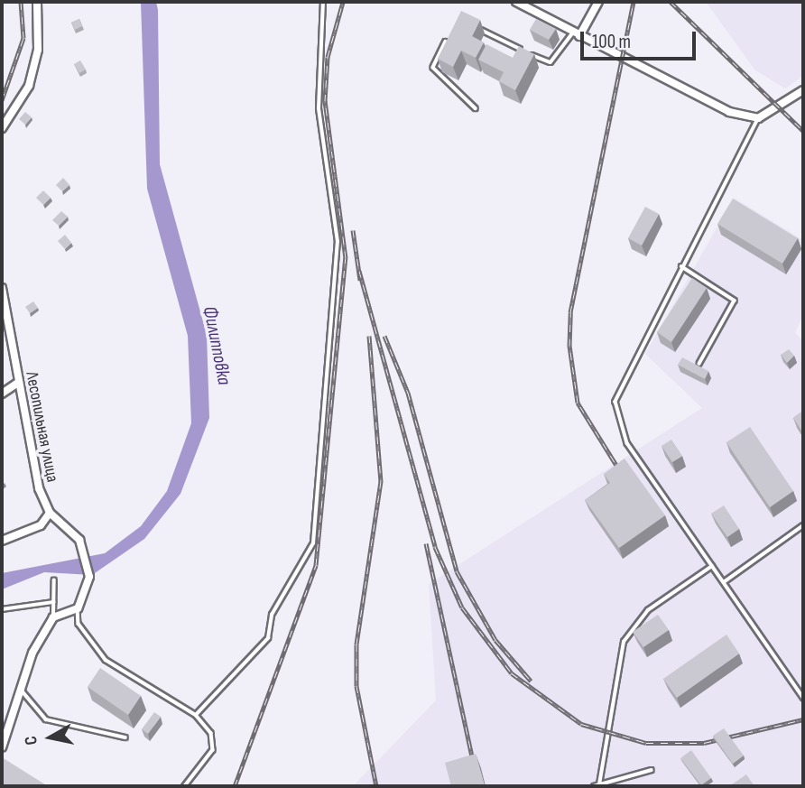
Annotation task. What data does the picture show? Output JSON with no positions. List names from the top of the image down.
{
  "streets": {
    "street": ["Лесопильная улица"]
  },
  "water": ["Филипповка"],
  "scale_bar": "100 m",
  "north": "left"
}
